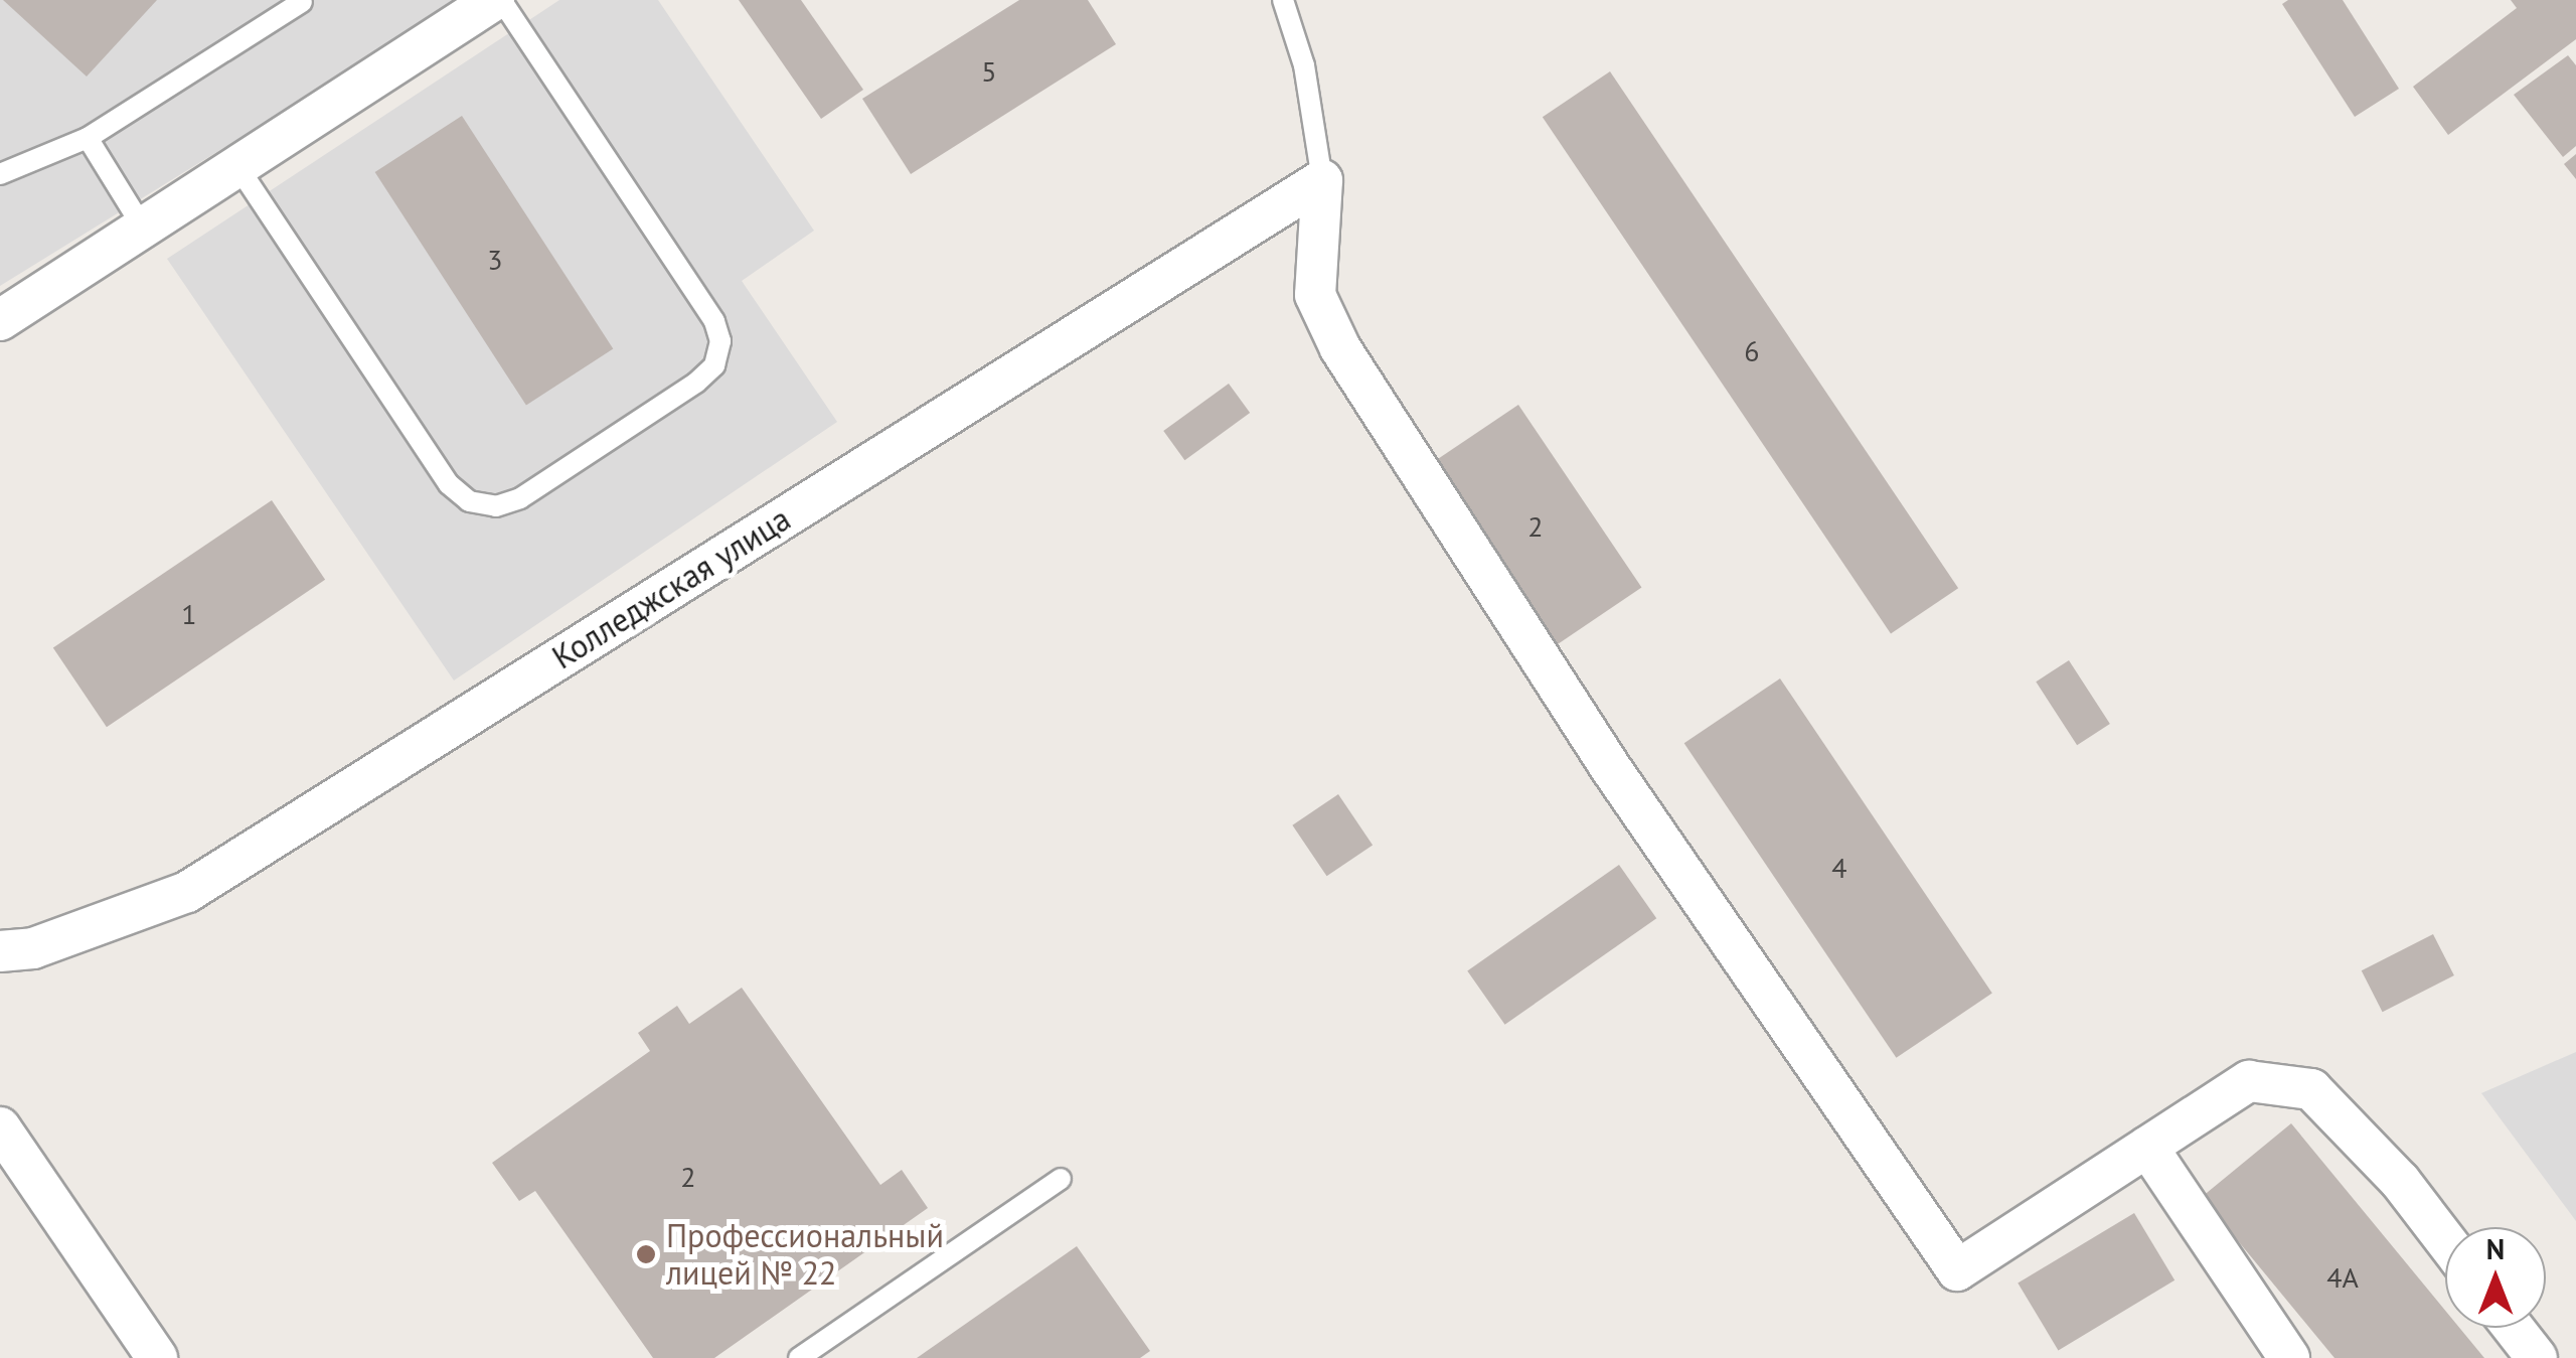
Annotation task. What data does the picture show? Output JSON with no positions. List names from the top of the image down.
{
  "streets": {
    "street": ["Колледжская улица"]
  },
  "places": ["Профессиональный лицей № 22"],
  "house_numbers": [
    "5",
    "3",
    "6",
    "2",
    "1",
    "4",
    "2",
    "4А"
  ],
  "north": "top"
}
